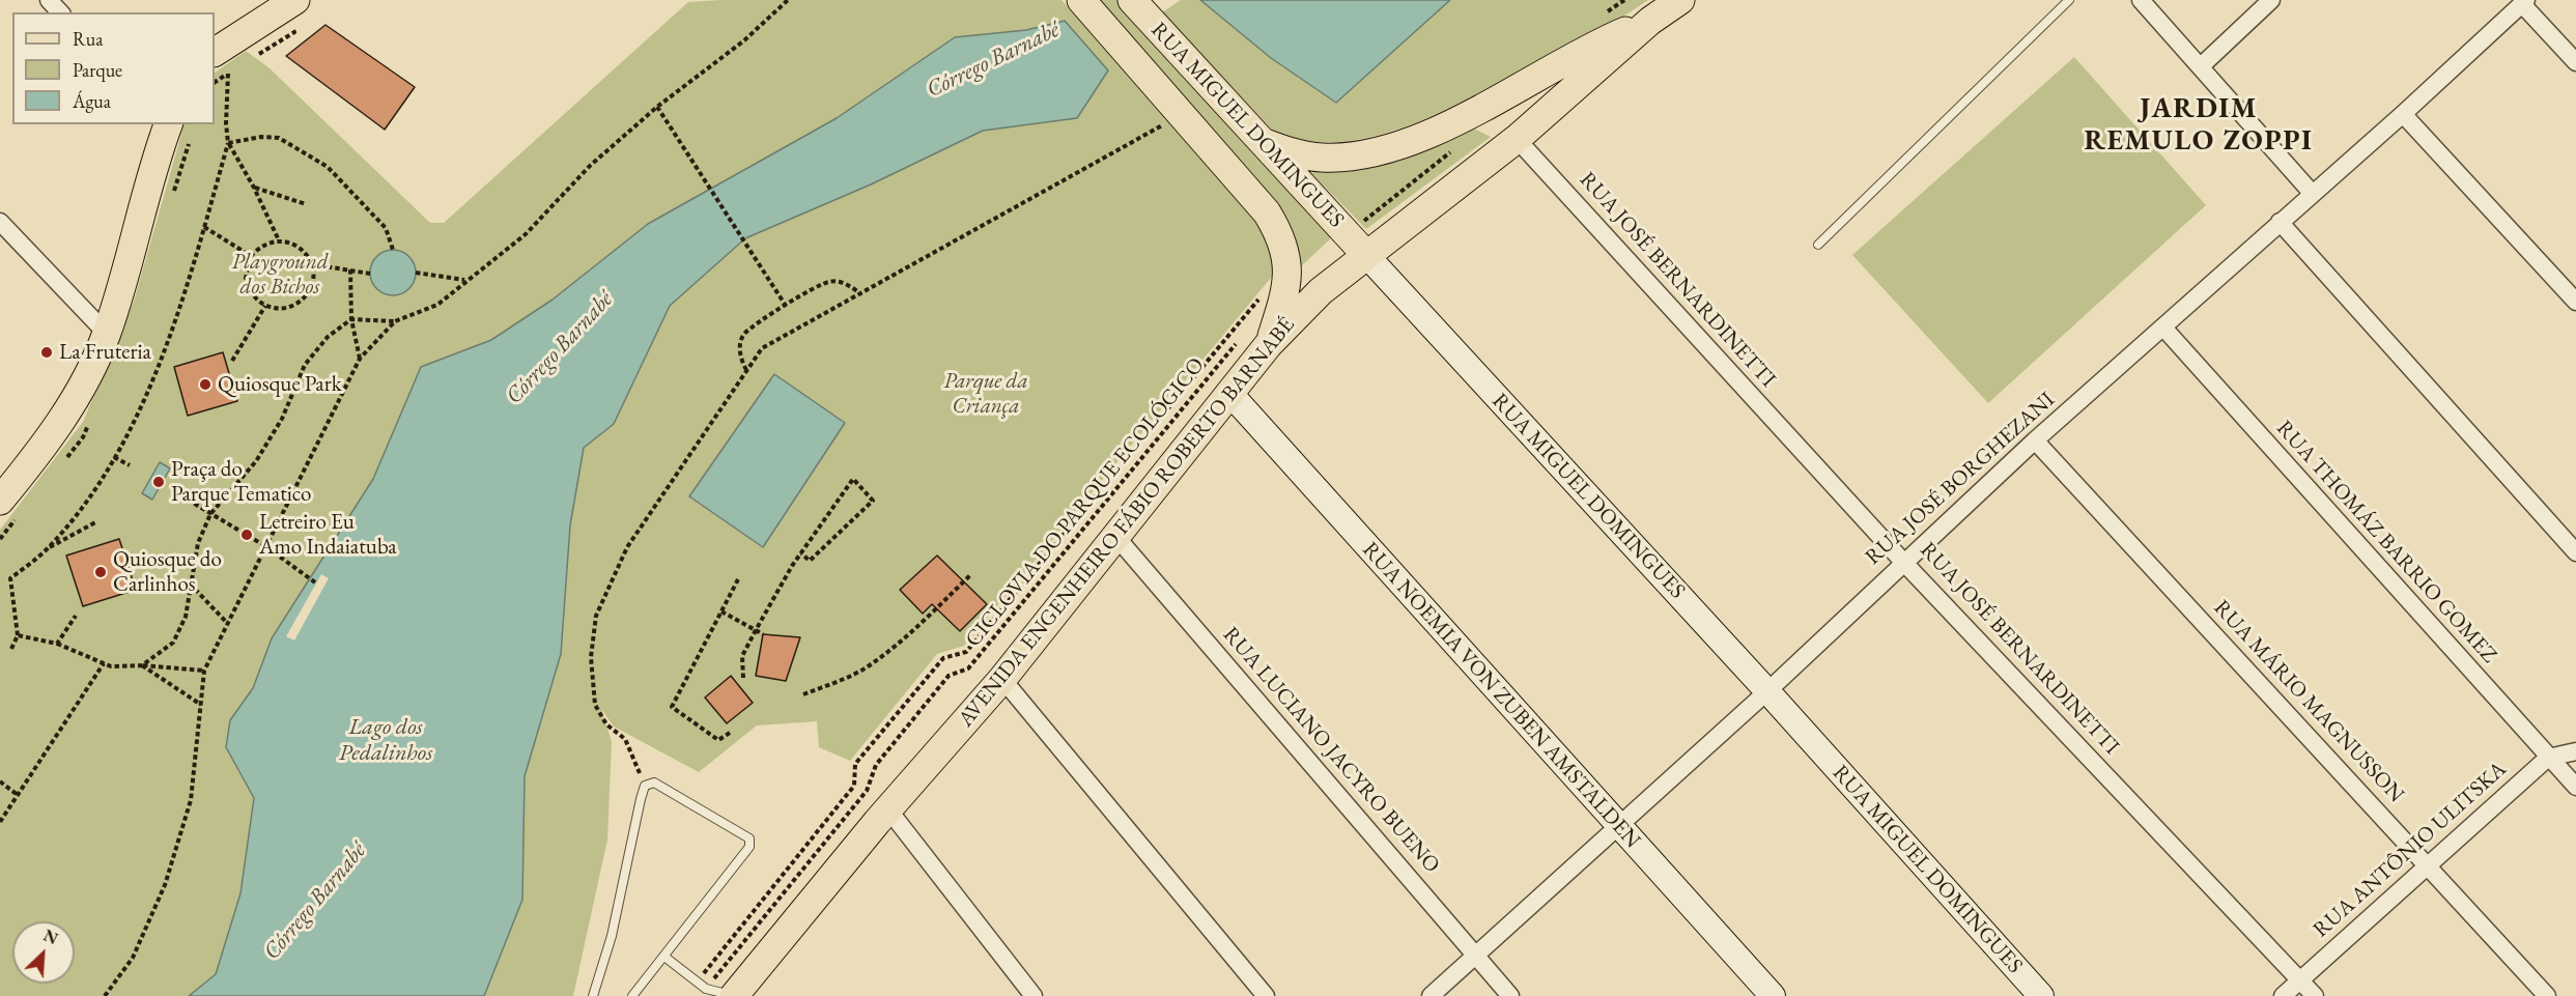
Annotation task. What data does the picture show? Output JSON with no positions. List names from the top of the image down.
{
  "streets": {
    "main road": ["RUA MIGUEL DOMINGUES", "AVENIDA ENGENHEIRO FÁBIO ROBERTO BARNABÉ", "RUA NOEMIA VON ZUBEN AMSTALDEN"],
    "street": [
      "RUA JOSÉ BERNARDINETTI",
      "RUA JOSÉ BORGHEZANI",
      "RUA THOMÁZ BARRIO GOMEZ",
      "RUA MÁRIO MAGNUSSON",
      "RUA LUCIANO JACYRO BUENO",
      "RUA ANTÔNIO ULITSKA"
    ],
    "path": ["CICLOVIA DO PARQUE ECOLÓGICO"]
  },
  "crossings": [
    ["RUA MIGUEL DOMINGUES", "RUA JOSÉ BORGHEZANI"],
    ["RUA MIGUEL DOMINGUES", "CICLOVIA DO PARQUE ECOLÓGICO"],
    ["RUA MIGUEL DOMINGUES", "AVENIDA ENGENHEIRO FÁBIO ROBERTO BARNABÉ"],
    ["RUA JOSÉ BERNARDINETTI", "RUA JOSÉ BORGHEZANI"],
    ["RUA JOSÉ BERNARDINETTI", "AVENIDA ENGENHEIRO FÁBIO ROBERTO BARNABÉ"],
    ["RUA JOSÉ BERNARDINETTI", "RUA ANTÔNIO ULITSKA"],
    ["RUA JOSÉ BORGHEZANI", "RUA THOMÁZ BARRIO GOMEZ"],
    ["RUA JOSÉ BORGHEZANI", "RUA NOEMIA VON ZUBEN AMSTALDEN"],
    ["RUA JOSÉ BORGHEZANI", "RUA MÁRIO MAGNUSSON"],
    ["RUA JOSÉ BORGHEZANI", "RUA LUCIANO JACYRO BUENO"],
    ["CICLOVIA DO PARQUE ECOLÓGICO", "AVENIDA ENGENHEIRO FÁBIO ROBERTO BARNABÉ"],
    ["AVENIDA ENGENHEIRO FÁBIO ROBERTO BARNABÉ", "RUA NOEMIA VON ZUBEN AMSTALDEN"],
    ["AVENIDA ENGENHEIRO FÁBIO ROBERTO BARNABÉ", "RUA LUCIANO JACYRO BUENO"],
    ["RUA THOMÁZ BARRIO GOMEZ", "RUA ANTÔNIO ULITSKA"],
    ["RUA MÁRIO MAGNUSSON", "RUA ANTÔNIO ULITSKA"]
  ],
  "districts": ["JARDIM REMULO ZOPPI"],
  "water": ["Córrego Barnabé", "Lago dos Pedalinhos"],
  "parks": ["Playground dos Bichos", "Parque da Criança"],
  "places": [
    "La Fruteria",
    "Quiosque Park",
    "Praça do Parque Tematico",
    "Letreiro Eu Amo Indaiatuba",
    "Quiosque do Carlinhos"
  ],
  "legend": ["Rua", "Parque", "Água"],
  "north": "top right"
}
